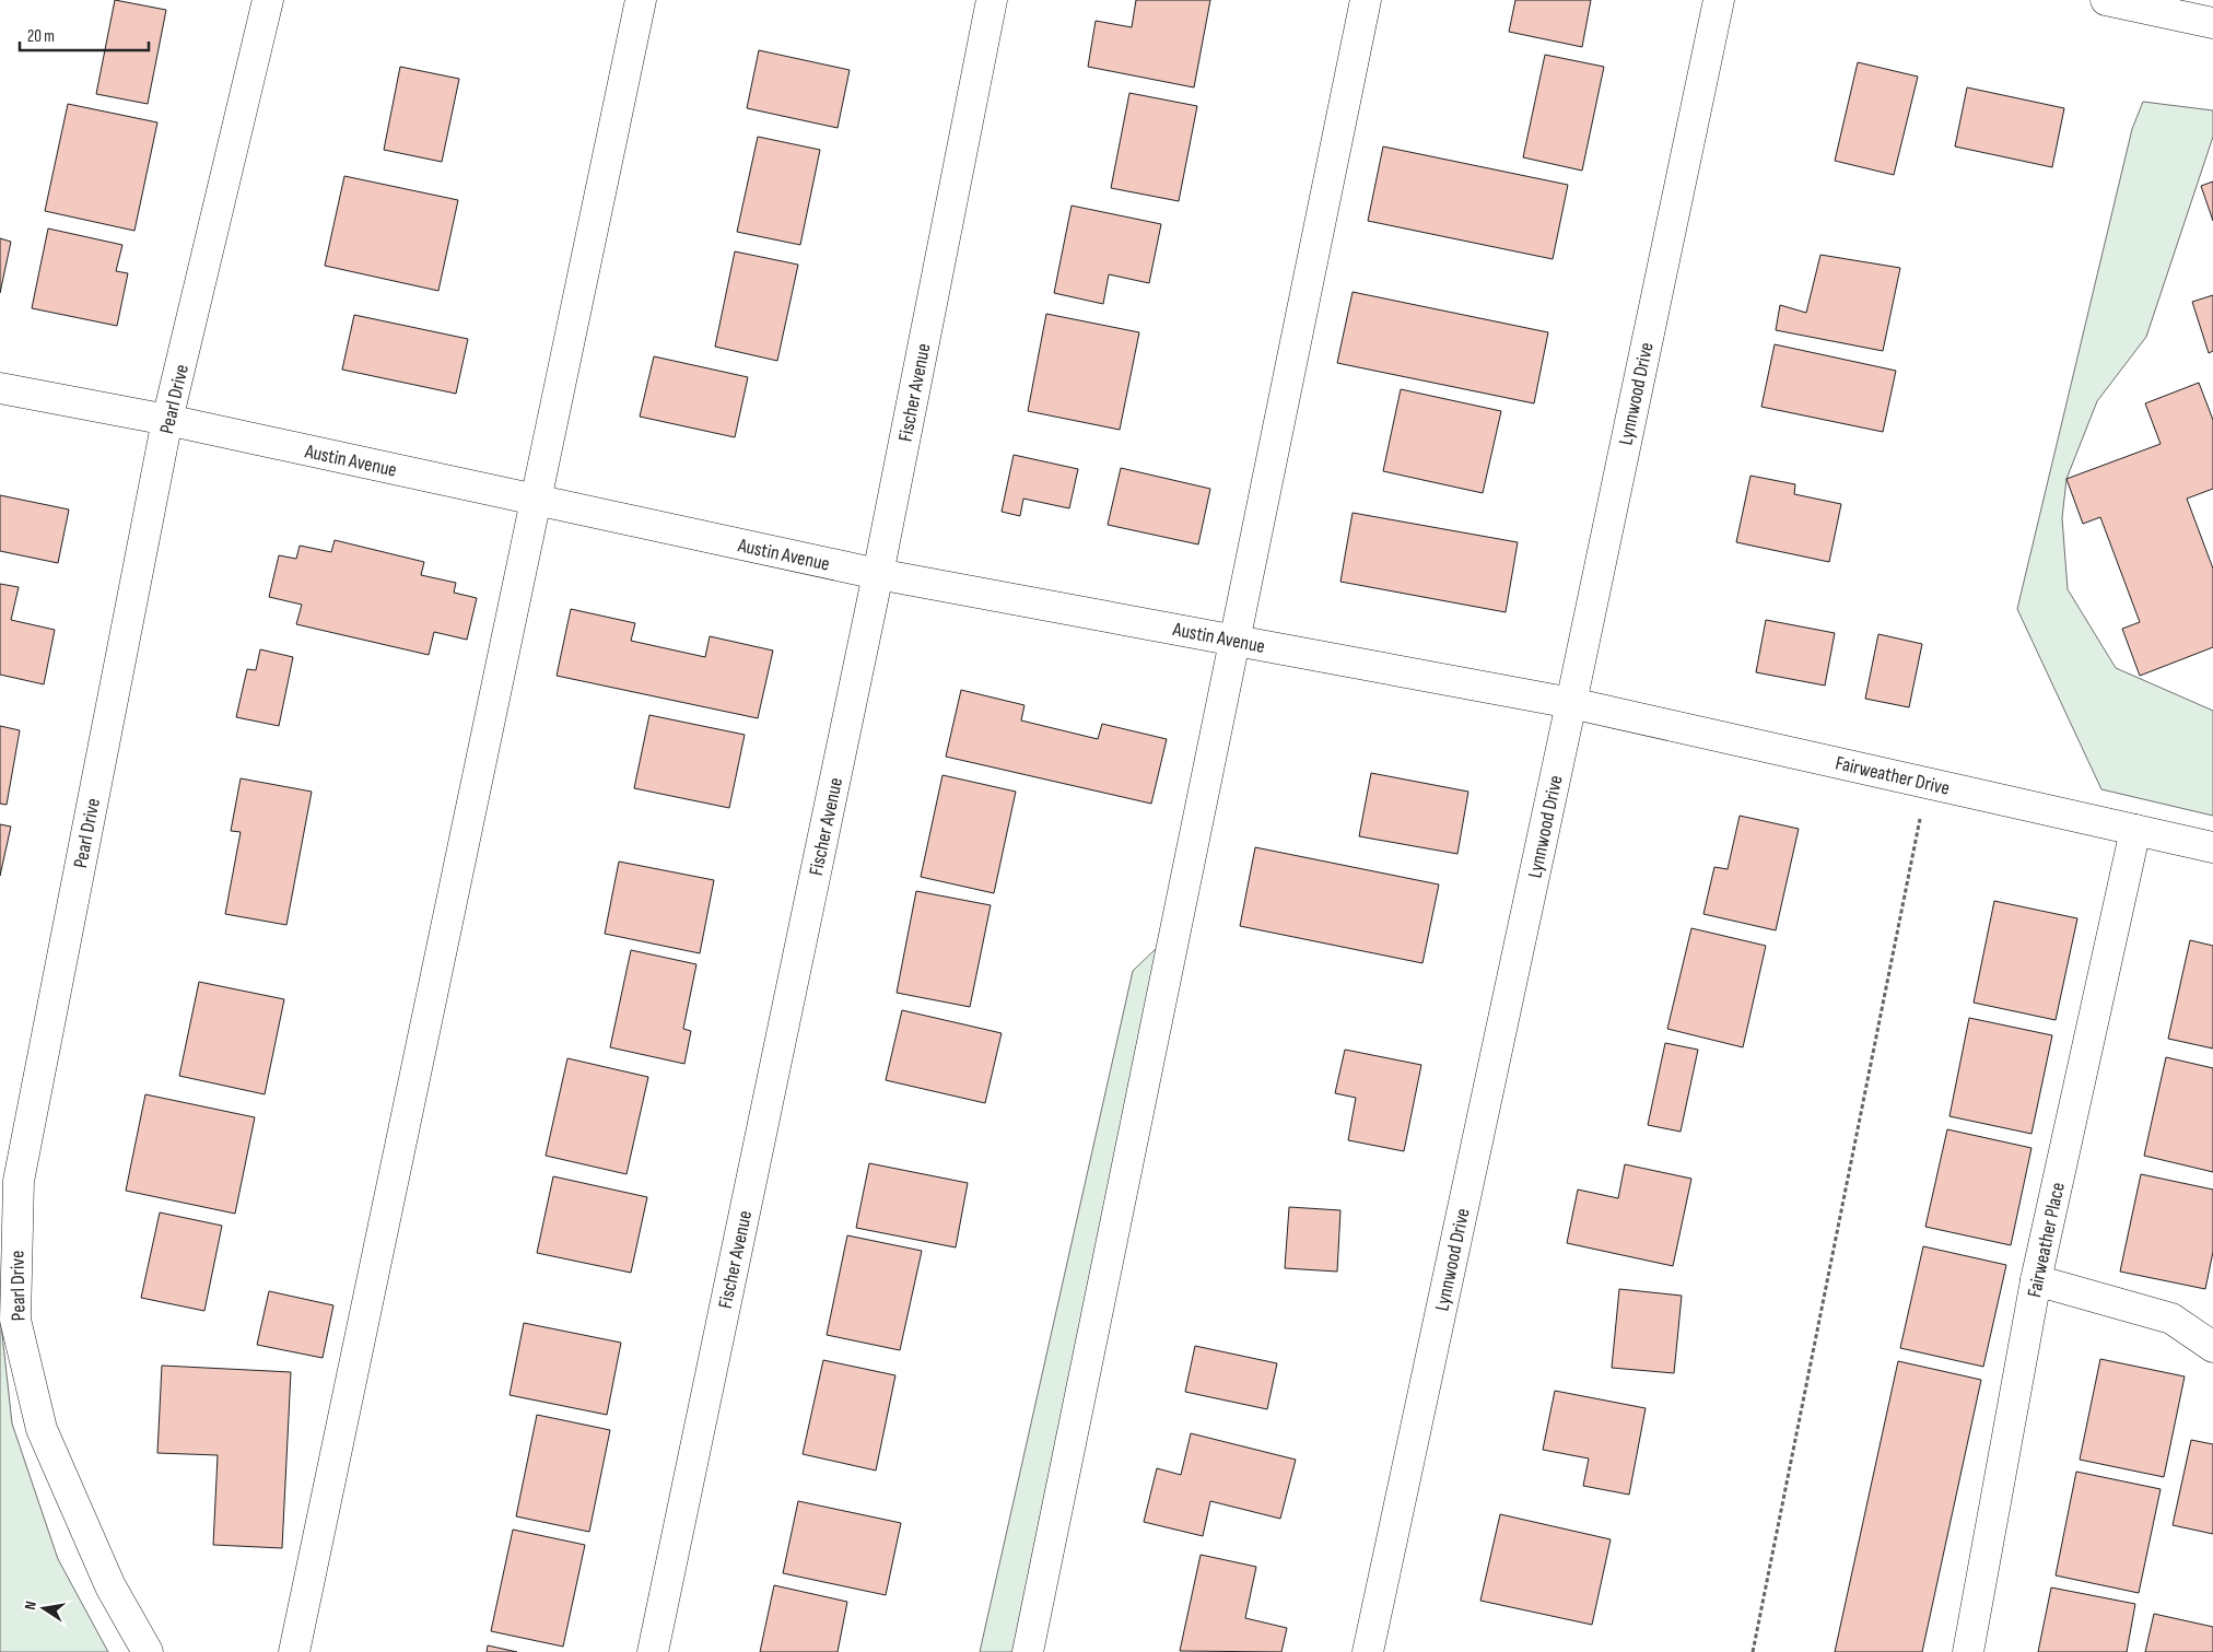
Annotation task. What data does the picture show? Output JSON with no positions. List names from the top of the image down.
{
  "streets": {
    "street": [
      "Fischer Avenue",
      "Lynnwood Drive",
      "Pearl Drive",
      "Austin Avenue",
      "Fairweather Drive",
      "Fairweather Place"
    ]
  },
  "crossings": [
    ["Fischer Avenue", "Austin Avenue"],
    ["Lynnwood Drive", "Austin Avenue"],
    ["Lynnwood Drive", "Fairweather Drive"],
    ["Pearl Drive", "Austin Avenue"],
    ["Austin Avenue", "Fairweather Drive"],
    ["Fairweather Drive", "Fairweather Place"]
  ],
  "scale_bar": "20 m",
  "north": "left"
}
